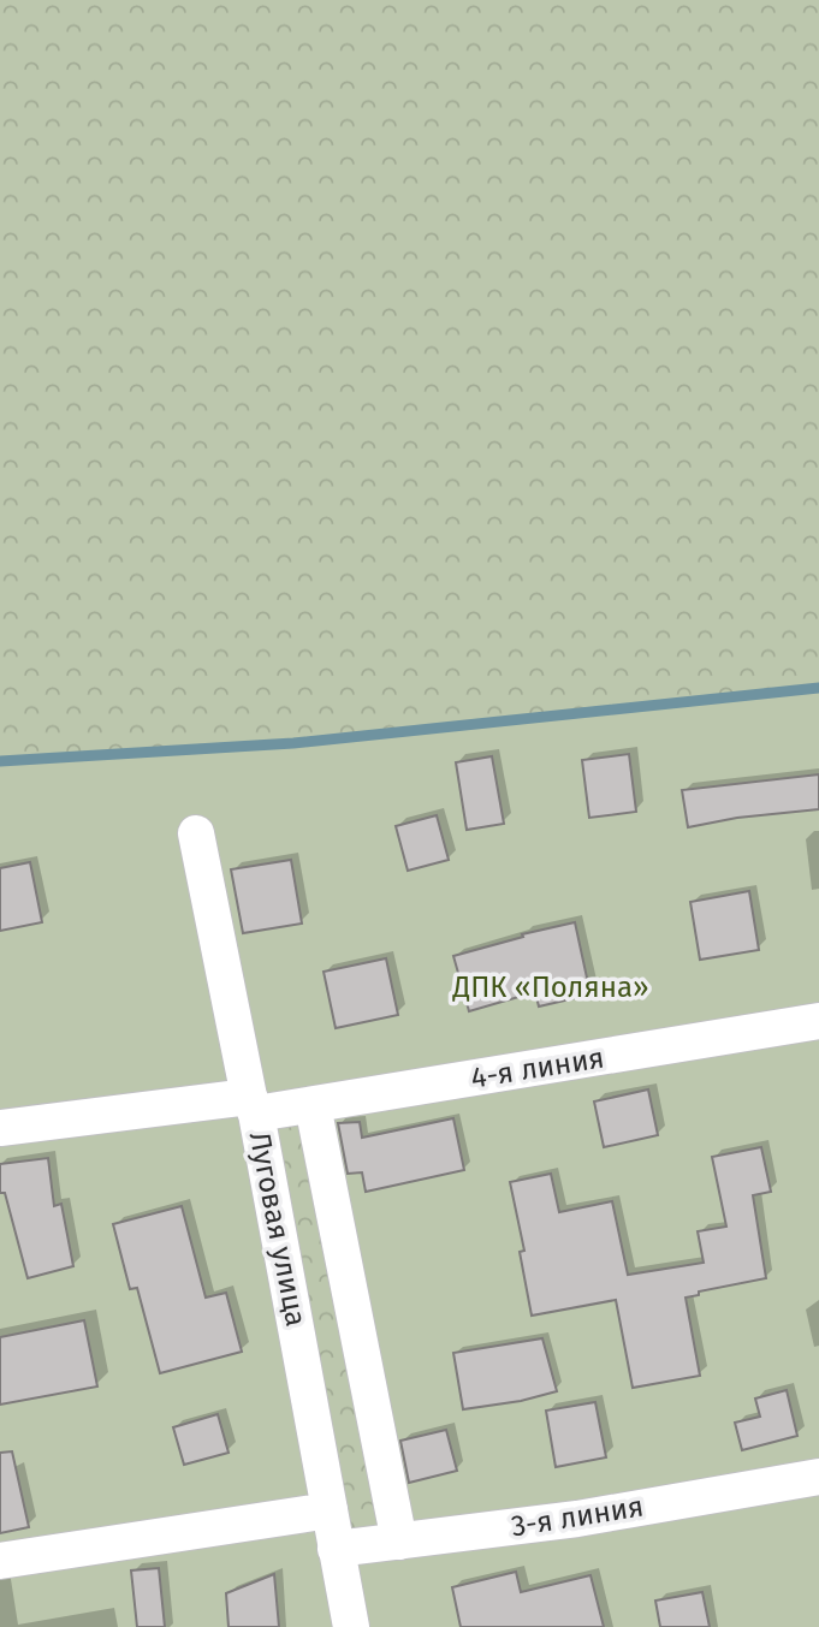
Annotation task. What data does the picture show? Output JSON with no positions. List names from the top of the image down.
{
  "streets": {
    "street": ["4-я линия", "Луговая улица", "3-я линия"]
  },
  "crossings": [
    ["4-я линия", "Луговая улица"],
    ["Луговая улица", "3-я линия"]
  ],
  "parks": ["ДПК «Поляна»"]
}
